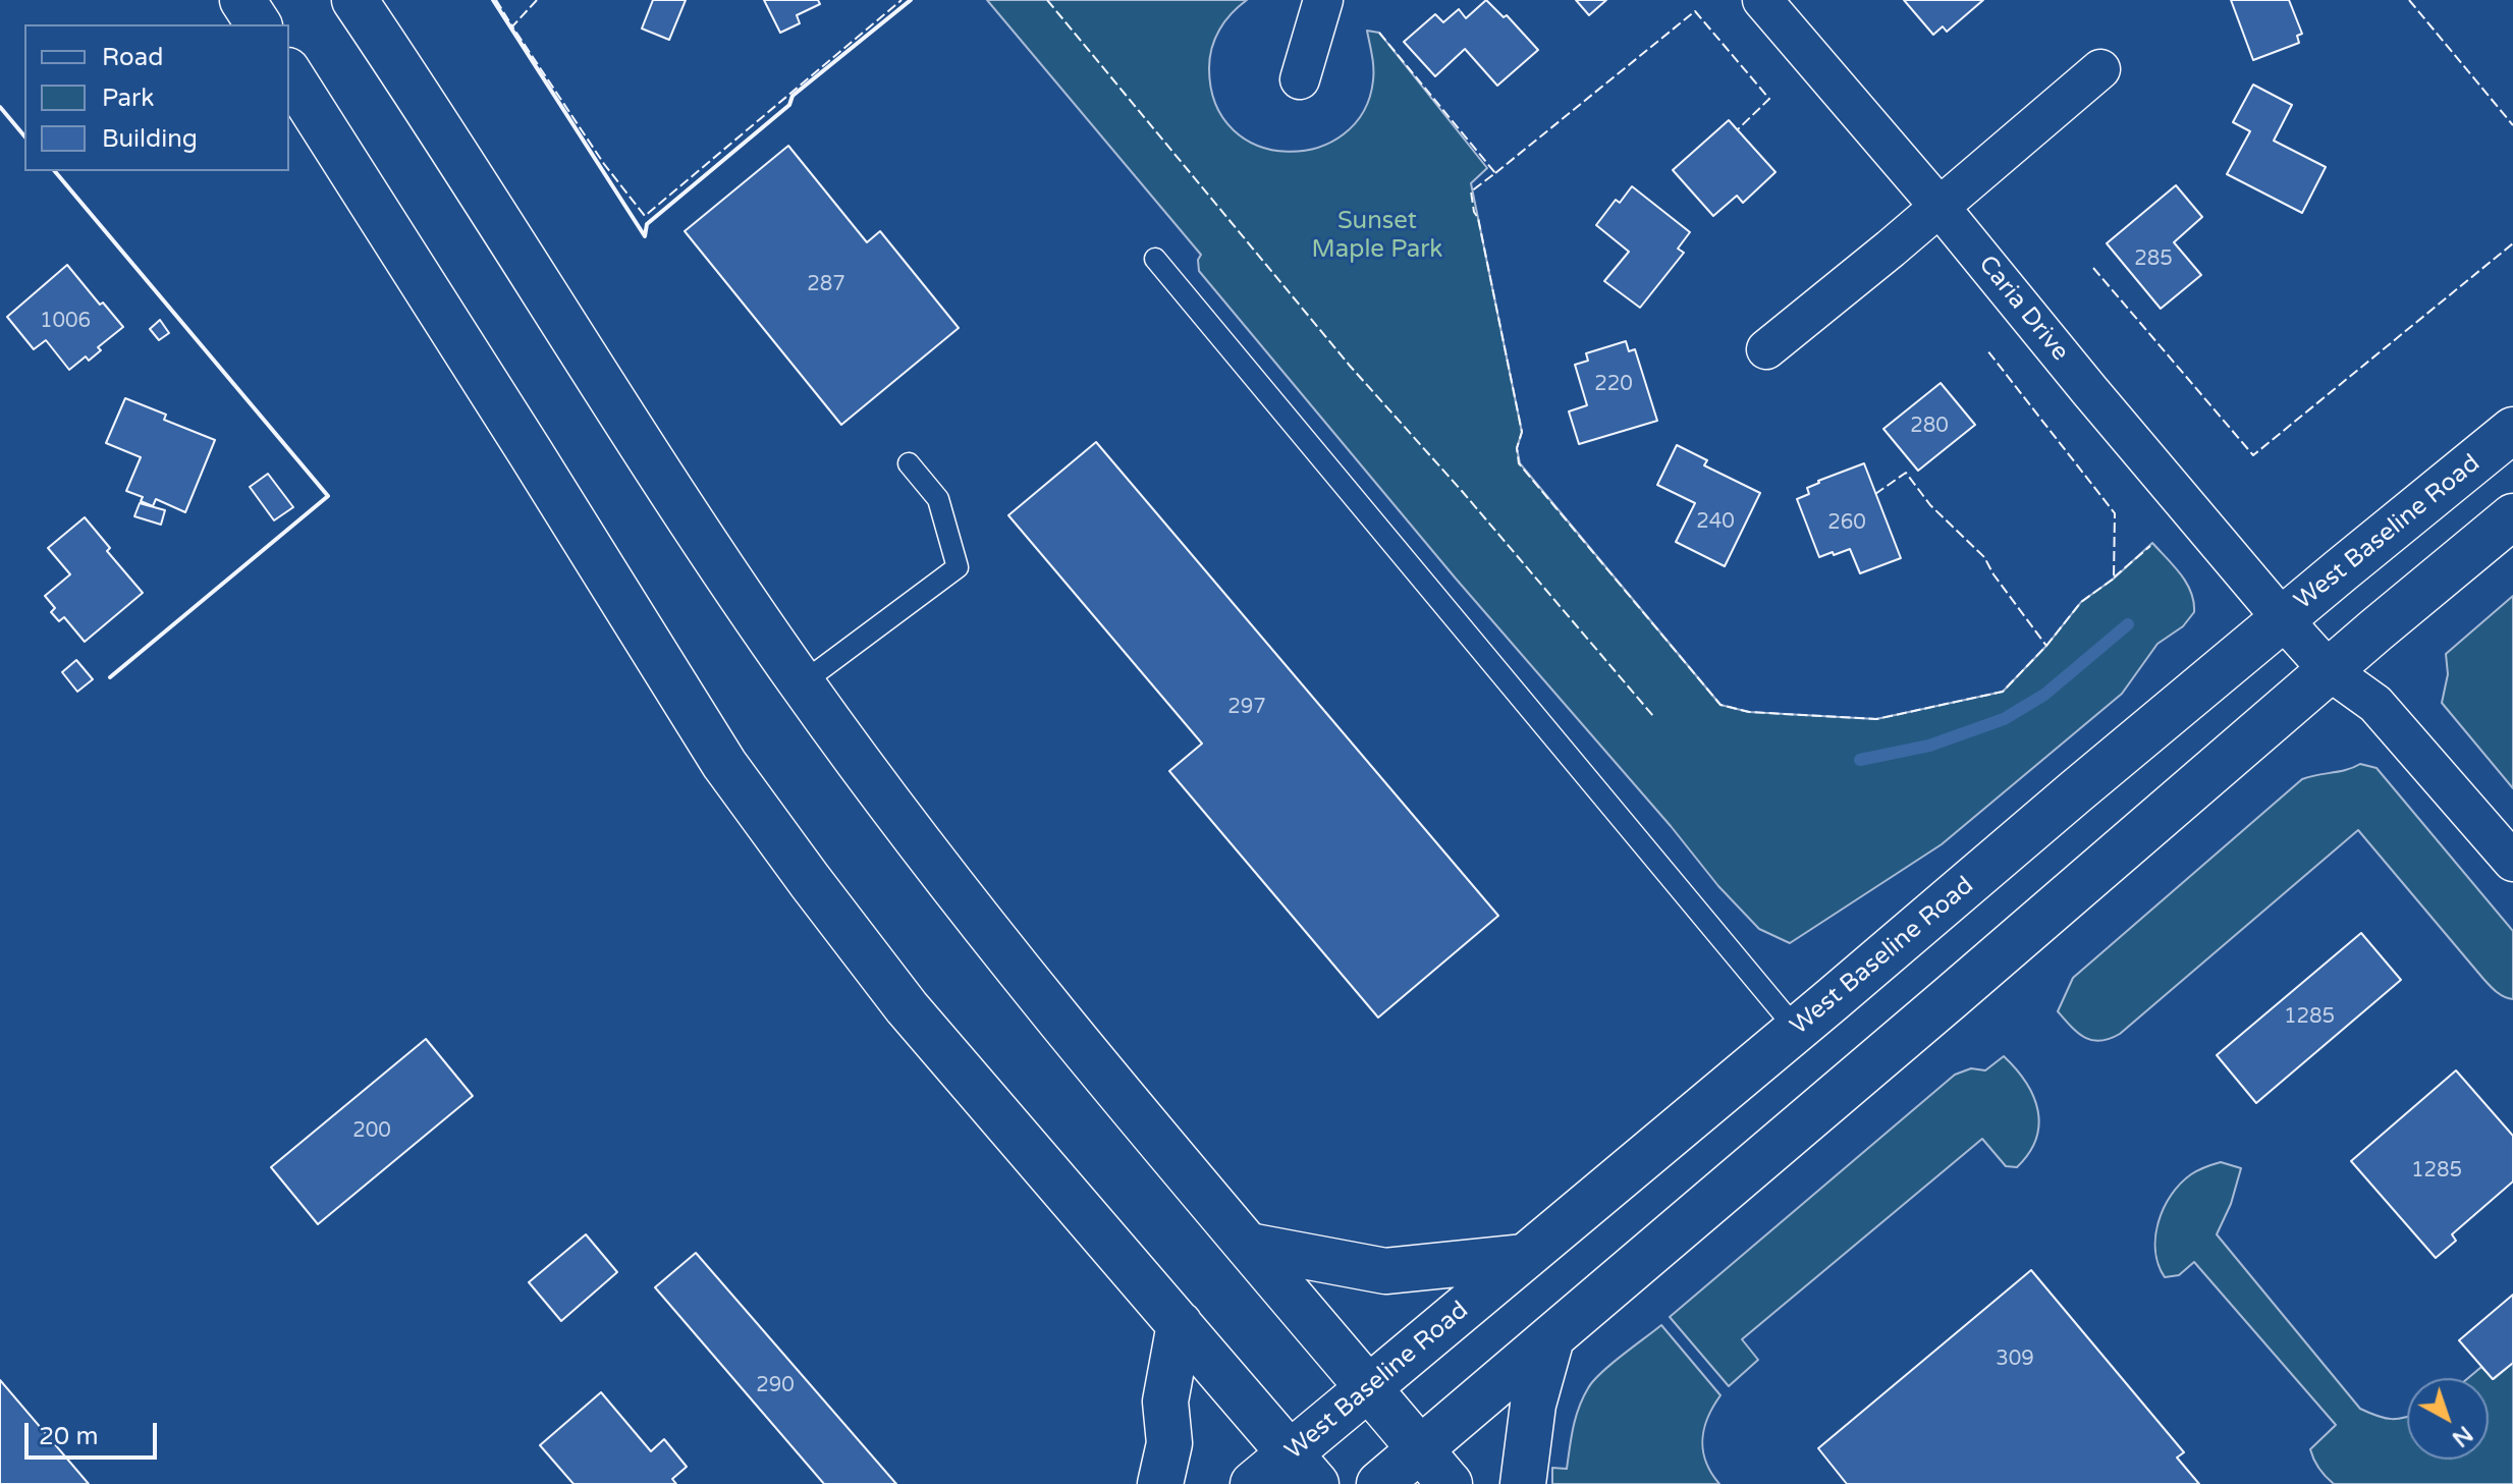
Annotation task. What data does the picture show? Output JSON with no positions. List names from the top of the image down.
{
  "streets": {
    "main road": ["West Baseline Road"],
    "street": ["Caria Drive"]
  },
  "crossings": [
    ["Caria Drive", "West Baseline Road"]
  ],
  "parks": ["Sunset Maple Park"],
  "house_numbers": [
    "285",
    "287",
    "1006",
    "220",
    "280",
    "240",
    "260",
    "297",
    "1285",
    "200",
    "1285",
    "309",
    "290"
  ],
  "legend": ["Road", "Park", "Building"],
  "scale_bar": "20 m",
  "north": "bottom right"
}
